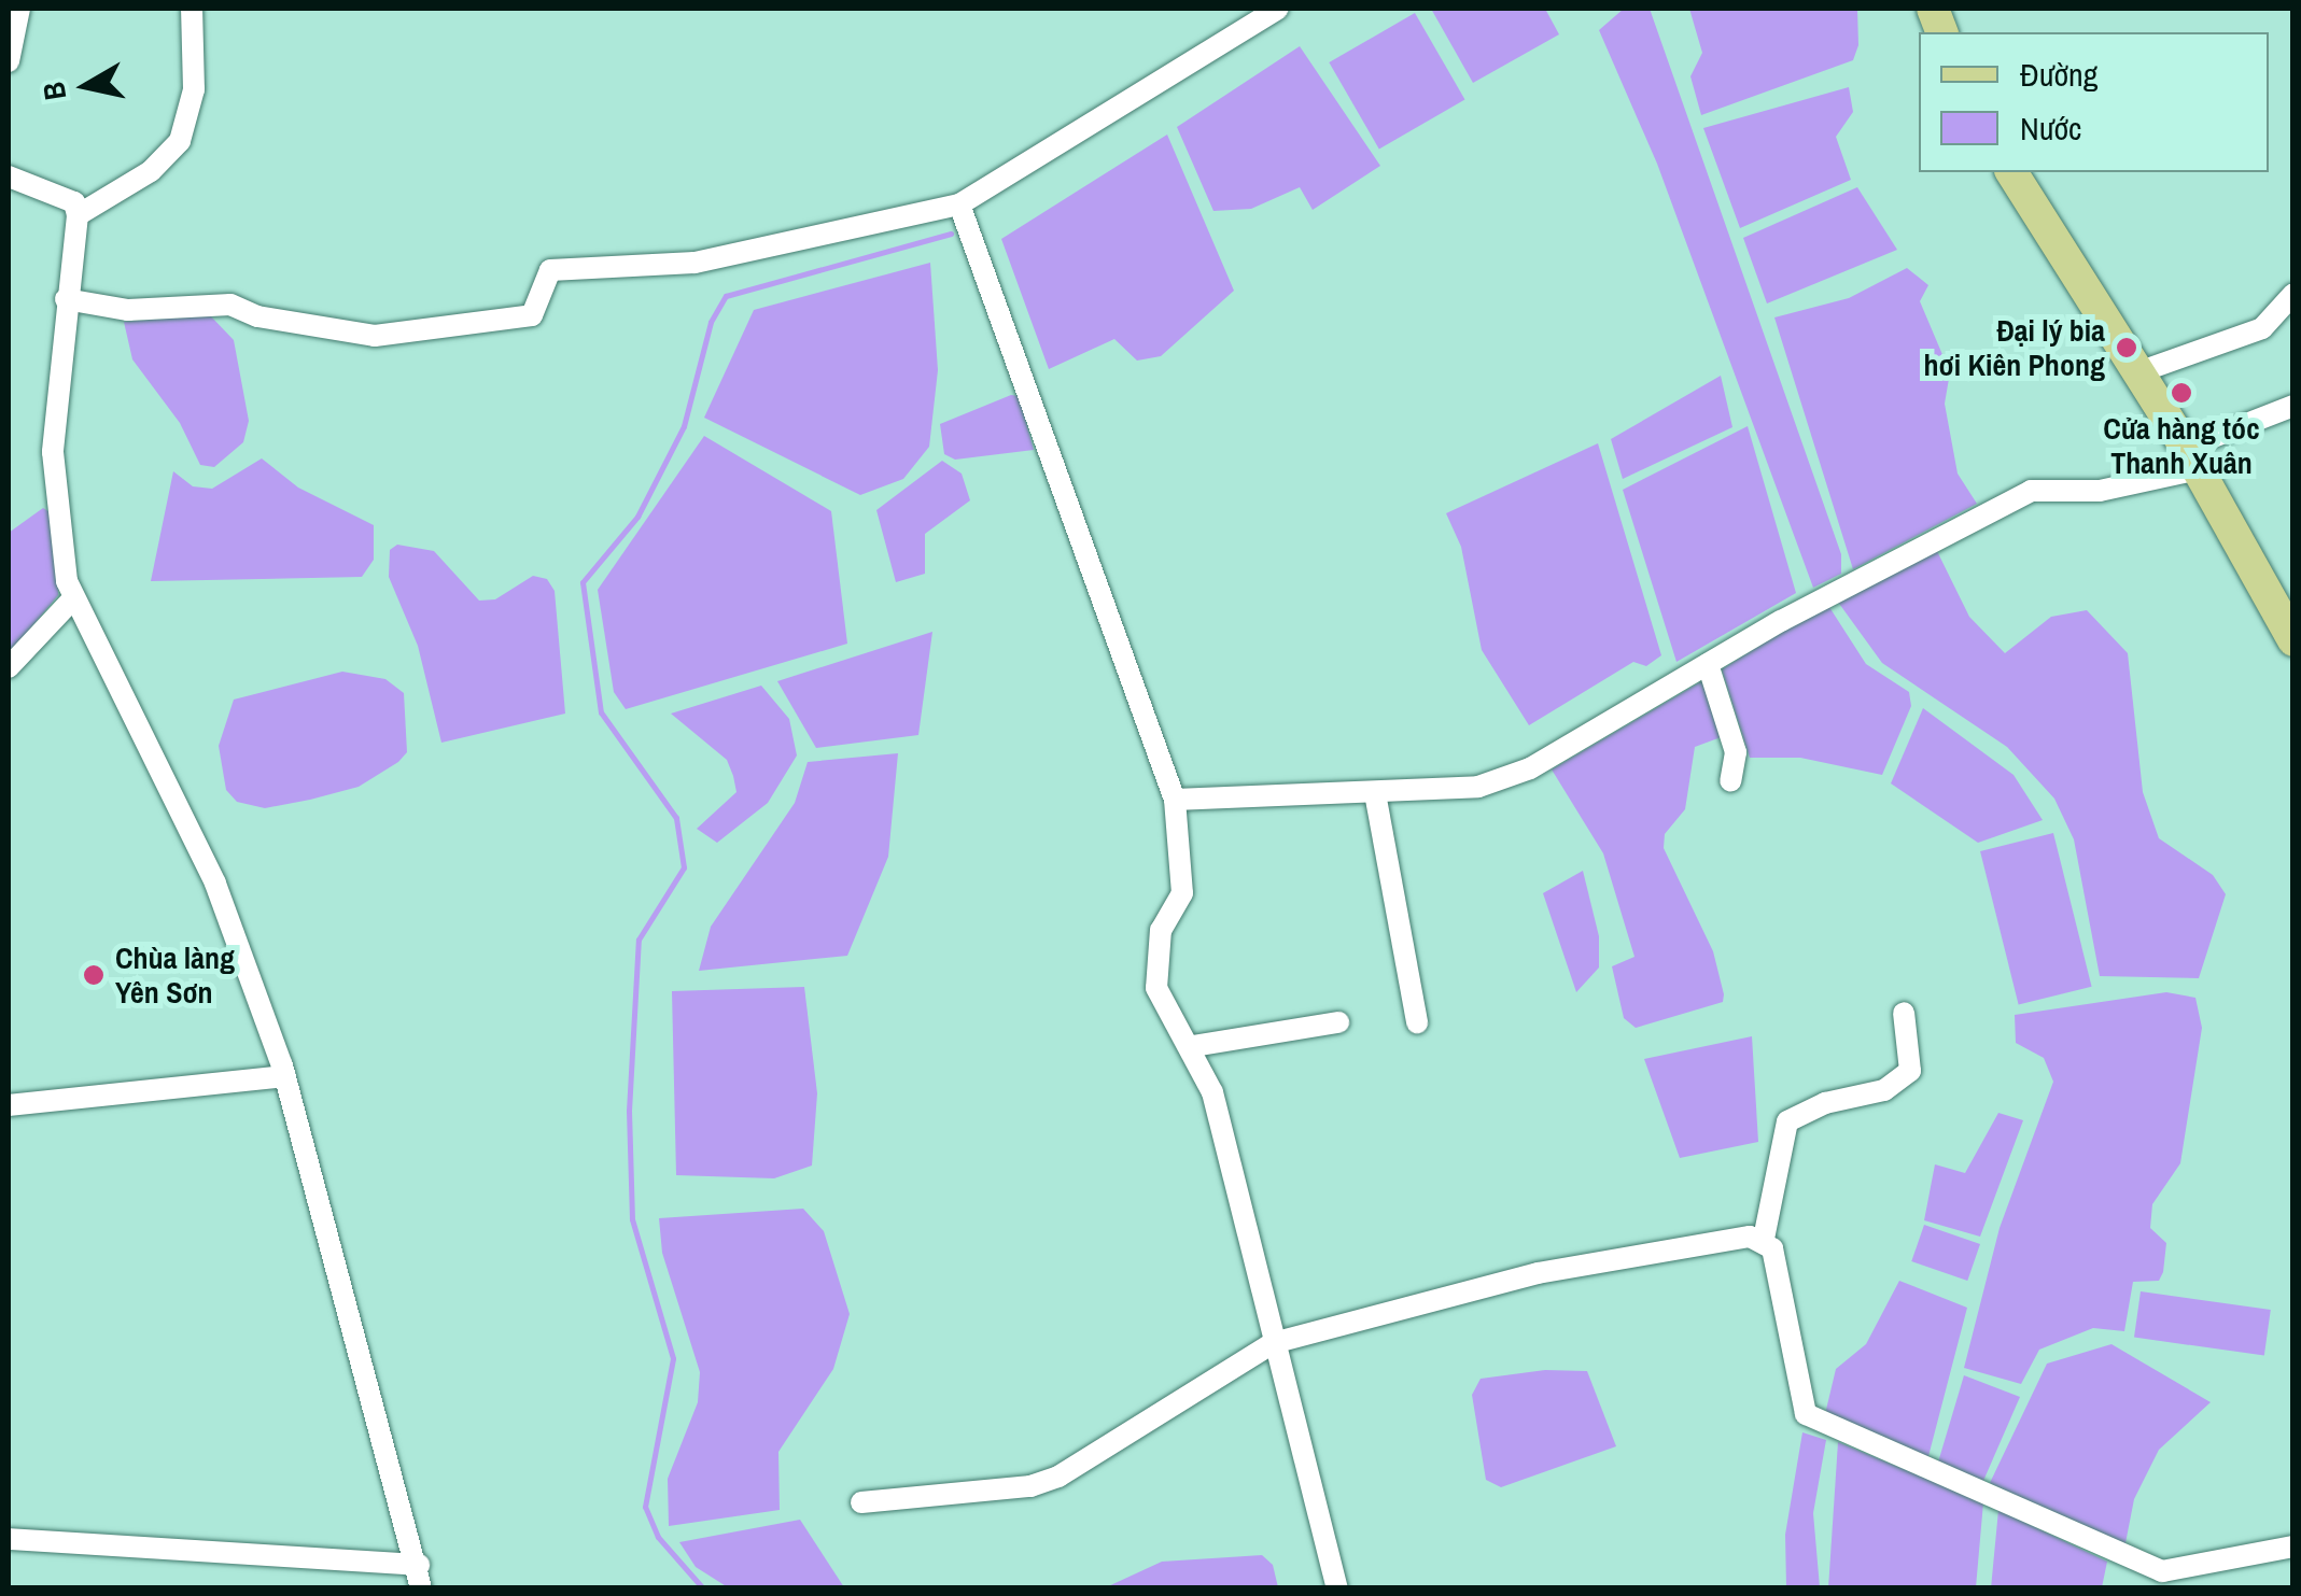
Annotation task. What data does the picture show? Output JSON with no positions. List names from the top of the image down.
{
  "places": ["Đại lý bia hơi Kiên Phong", "Cửa hàng tóc Thanh Xuân", "Chùa làng Yên Sơn"],
  "legend": ["Đường", "Nước"],
  "north": "left"
}
